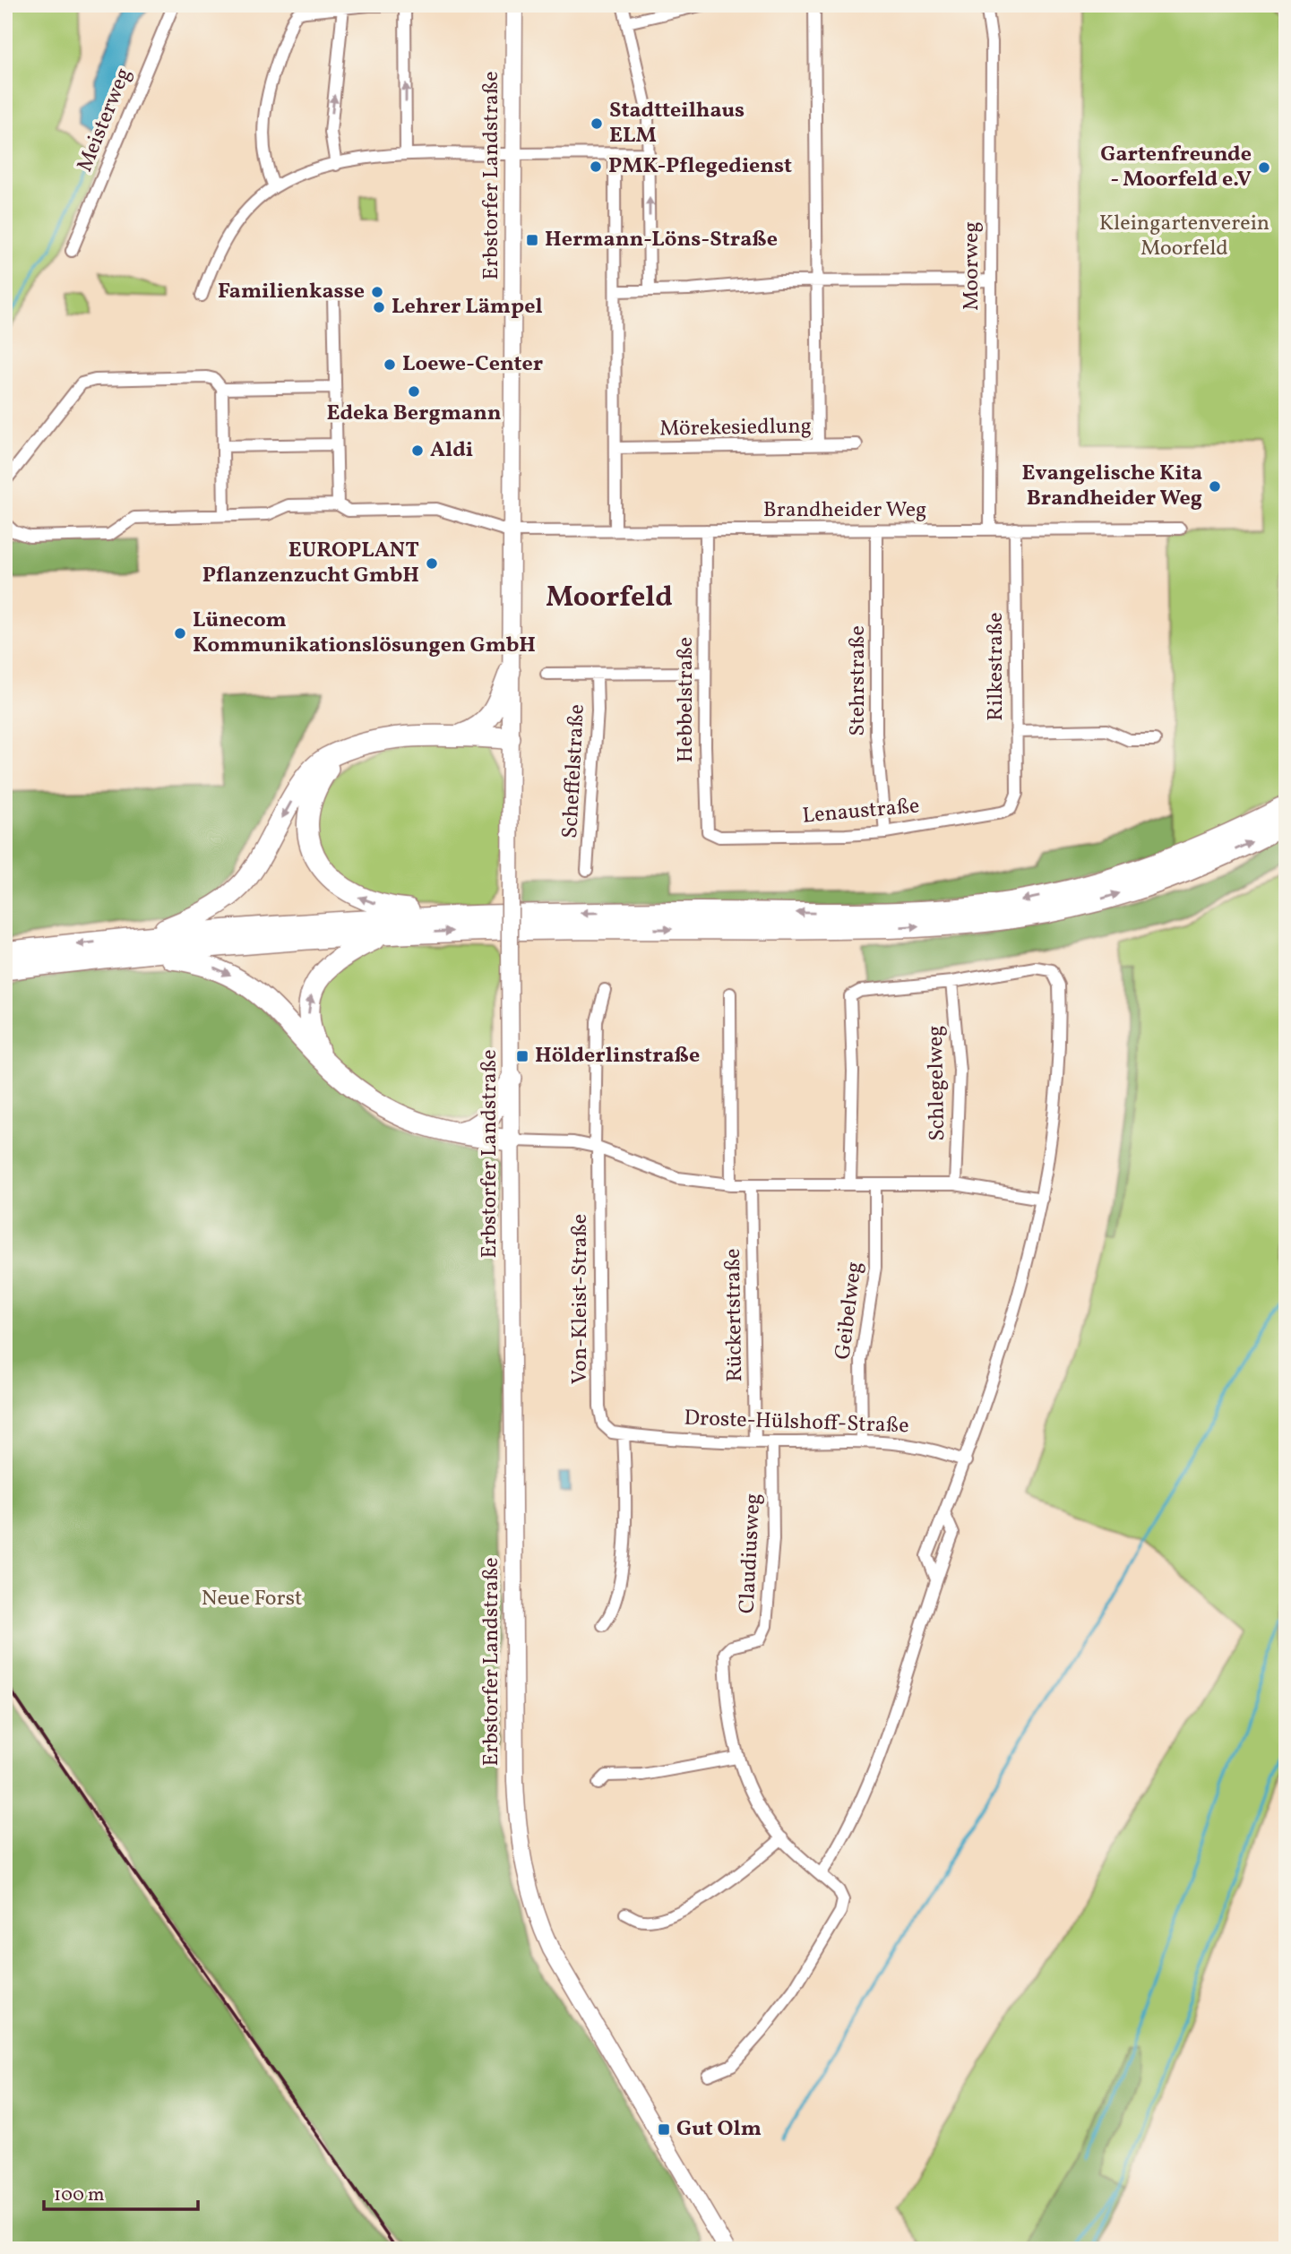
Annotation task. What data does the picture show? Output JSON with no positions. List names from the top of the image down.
{
  "streets": {
    "street": [
      "Meisterweg",
      "Erbstorfer Landstraße",
      "Moorweg",
      "Mörekesiedlung",
      "Brandheider Weg",
      "Rilkestraße",
      "Stehrstraße",
      "Hebbelstraße",
      "Scheffelstraße",
      "Lenaustraße",
      "Schlegelweg",
      "Von-Kleist-Straße",
      "Geibelweg",
      "Rückertstraße",
      "Droste-Hülshoff-Straße",
      "Claudiusweg"
    ]
  },
  "crossings": [
    ["Erbstorfer Landstraße", "Brandheider Weg"],
    ["Moorweg", "Brandheider Weg"],
    ["Brandheider Weg", "Rilkestraße"],
    ["Brandheider Weg", "Stehrstraße"],
    ["Brandheider Weg", "Hebbelstraße"],
    ["Rilkestraße", "Lenaustraße"],
    ["Stehrstraße", "Lenaustraße"],
    ["Hebbelstraße", "Scheffelstraße"],
    ["Hebbelstraße", "Lenaustraße"],
    ["Von-Kleist-Straße", "Droste-Hülshoff-Straße"],
    ["Geibelweg", "Droste-Hülshoff-Straße"],
    ["Rückertstraße", "Droste-Hülshoff-Straße"],
    ["Droste-Hülshoff-Straße", "Claudiusweg"]
  ],
  "districts": ["Moorfeld"],
  "parks": ["Kleingartenverein Moorfeld", "Neue Forst"],
  "places": {
    "other": [
      "Stadtteilhaus ELM",
      "PMK-Pflegedienst",
      "Gartenfreunde - Moorfeld e.V",
      "Familienkasse",
      "Lehrer Lämpel",
      "Loewe-Center",
      "Edeka Bergmann",
      "Aldi",
      "Evangelische Kita Brandheider Weg",
      "EUROPLANT Pflanzenzucht GmbH",
      "Lünecom Kommunikationslösungen GmbH"
    ],
    "transit": ["Hermann-Löns-Straße", "Hölderlinstraße", "Gut Olm"]
  },
  "scale_bar": "100 m"
}
